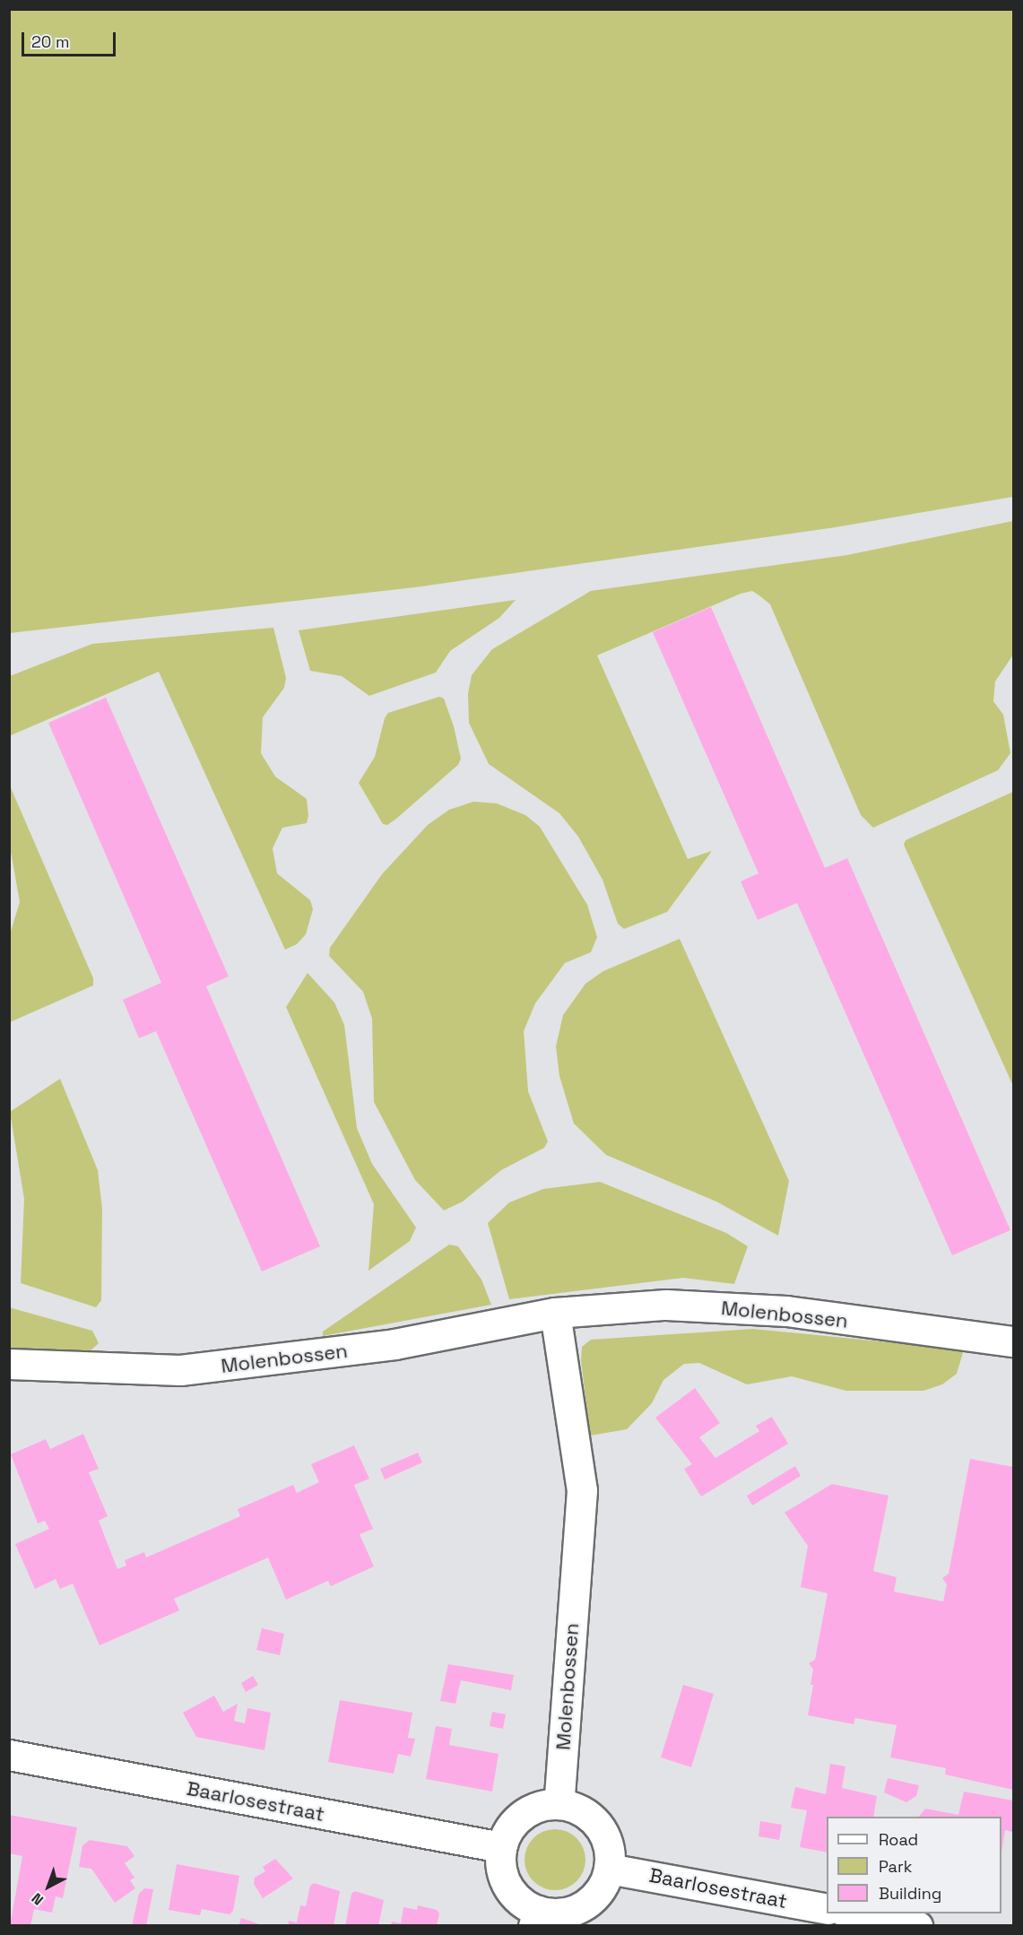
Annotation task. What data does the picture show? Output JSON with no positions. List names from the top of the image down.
{
  "streets": {
    "street": ["Molenbossen", "Baarlosestraat"]
  },
  "crossings": [
    ["Molenbossen", "Baarlosestraat"]
  ],
  "legend": ["Road", "Park", "Building"],
  "scale_bar": "20 m",
  "north": "bottom left"
}
